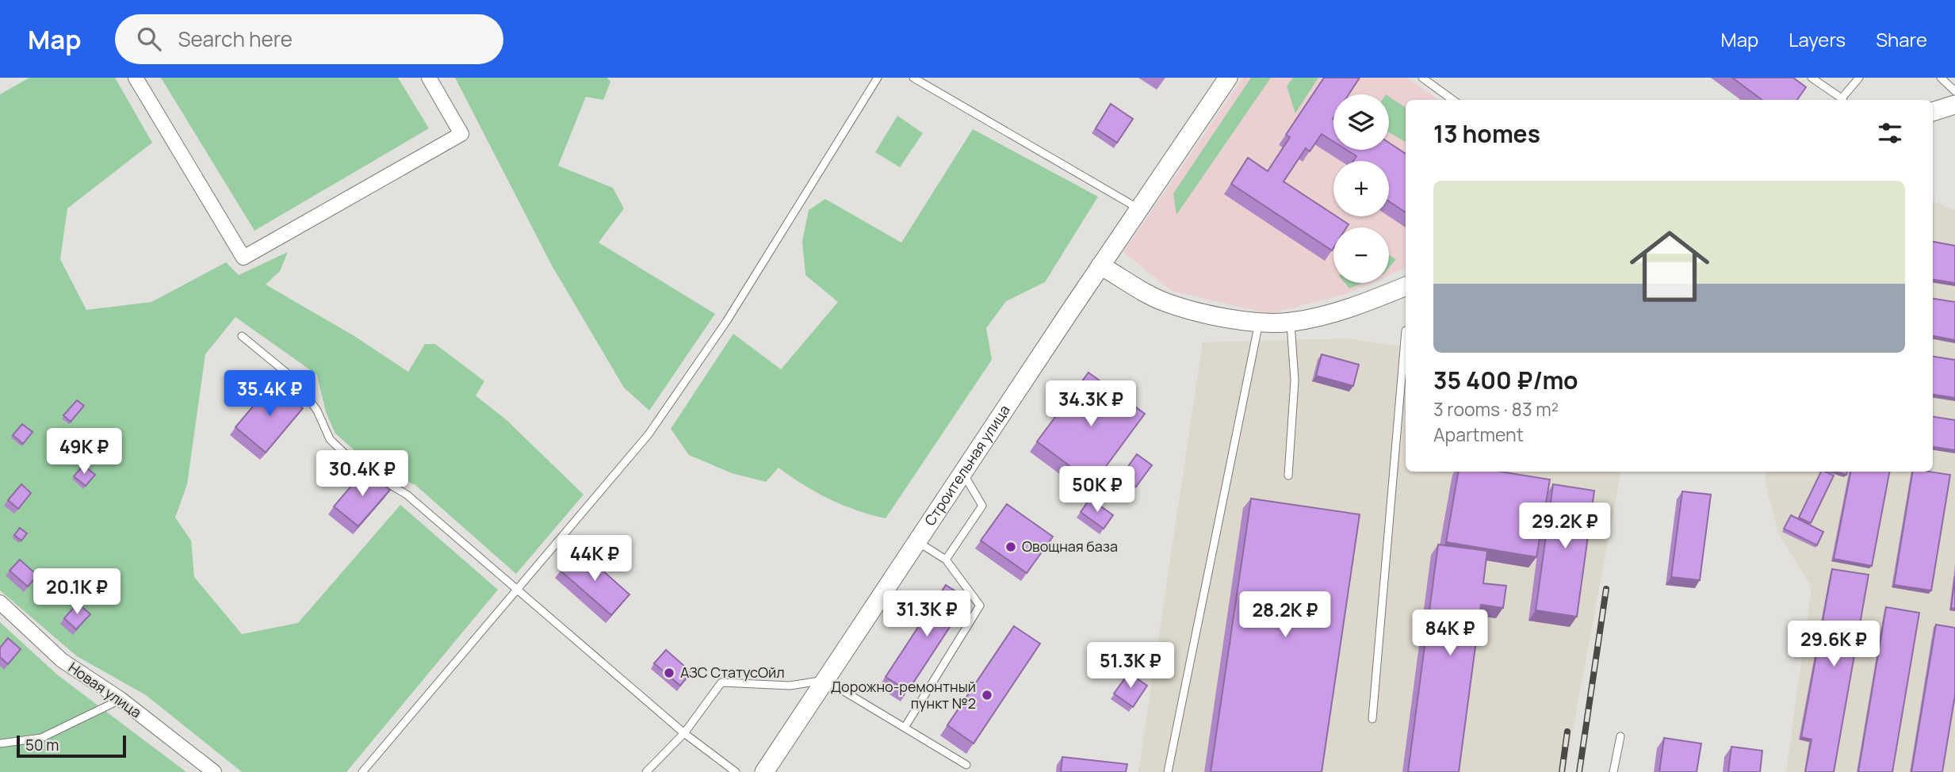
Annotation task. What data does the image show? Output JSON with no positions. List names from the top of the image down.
{
  "streets": {
    "street": ["Строительная улица", "Новая улица"]
  },
  "places": ["Овощная база", "АЗС СтатусОйл", "Дорожно-ремонтный пункт №2"],
  "scale_bar": "50 m",
  "page": {
    "header": "Map",
    "search": "Search here",
    "nav": ["Map", "Layers", "Share"],
    "map_buttons": ["+", "−"],
    "heading": "13 homes",
    "list": [
      {
        "name": "35 400 ₽/mo",
        "note": "3 rooms · 83 m² · Apartment"
      }
    ],
    "price": [
      "35.4K ₽",
      "34.3K ₽",
      "49K ₽",
      "30.4K ₽",
      "50K ₽",
      "29.2K ₽",
      "44K ₽",
      "20.1K ₽",
      "31.3K ₽",
      "28.2K ₽",
      "84K ₽",
      "29.6K ₽",
      "51.3K ₽"
    ],
    "scale": "50 m"
  }
}
